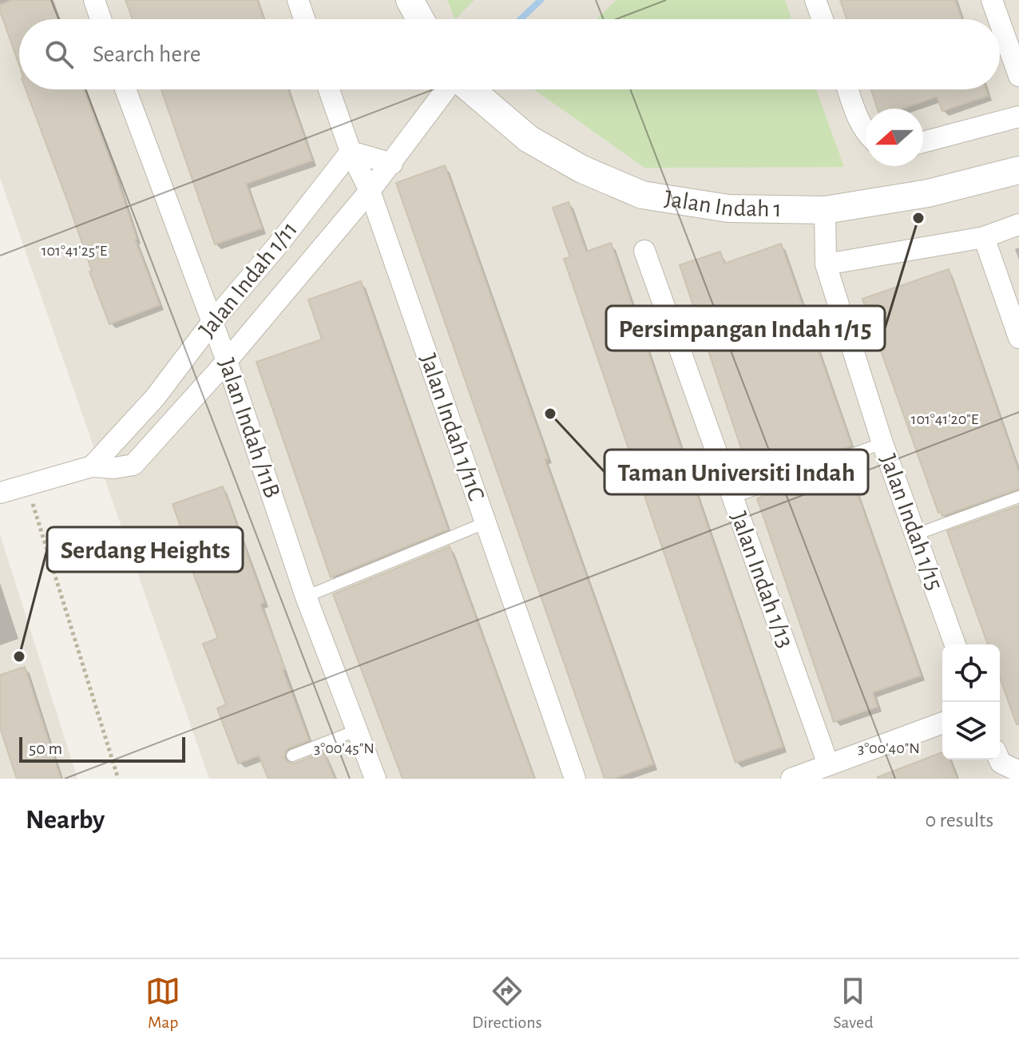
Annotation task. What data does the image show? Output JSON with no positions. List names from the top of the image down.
{
  "streets": {
    "street": [
      "Jalan Indah 1",
      "Jalan Indah 1/11",
      "Jalan Indah 1/11C",
      "Jalan Indah /11B",
      "Jalan Indah 1/15",
      "Jalan Indah 1/13"
    ]
  },
  "crossings": [
    ["Jalan Indah 1", "Jalan Indah 1/15"],
    ["Jalan Indah 1/11", "Jalan Indah 1/11C"],
    ["Jalan Indah 1/11", "Jalan Indah /11B"]
  ],
  "places": ["Persimpangan Indah 1/15", "Taman Universiti Indah", "Serdang Heights"],
  "scale_bar": "50 m",
  "north": "left",
  "page": {
    "search": "Search here",
    "scale": "50 m",
    "heading": ["Nearby", "0 results"],
    "nav": ["Map", "Directions", "Saved"]
  },
  "coordinates": [
    "101°41'25\"E",
    "101°41'20\"E",
    "3°00'45\"N",
    "3°00'40\"N"
  ]
}
